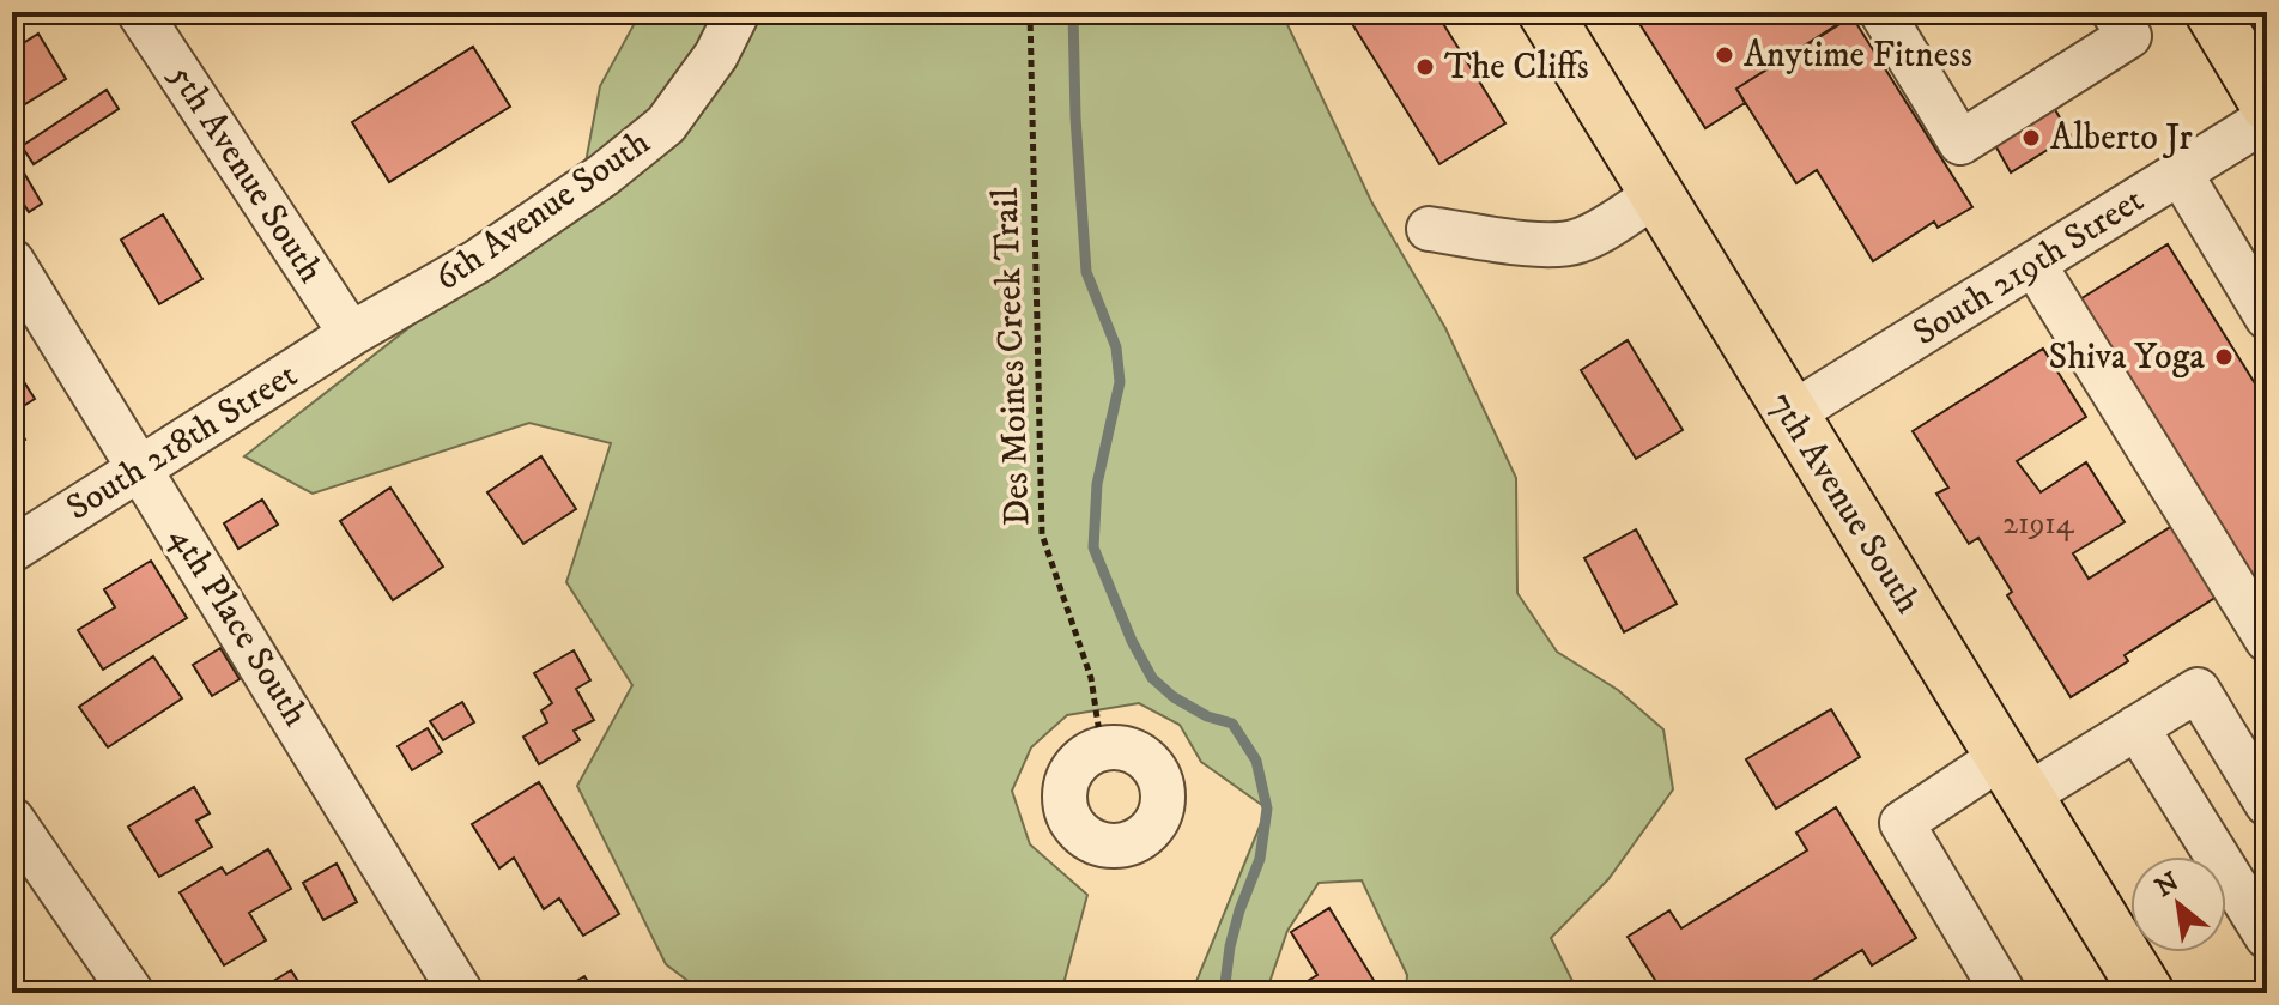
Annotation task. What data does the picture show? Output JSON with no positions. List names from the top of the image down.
{
  "streets": {
    "main road": ["7th Avenue South"],
    "street": [
      "5th Avenue South",
      "6th Avenue South",
      "South 219th Street",
      "South 218th Street",
      "4th Place South"
    ],
    "path": ["Des Moines Creek Trail"]
  },
  "crossings": [
    ["5th Avenue South", "6th Avenue South"],
    ["5th Avenue South", "South 218th Street"],
    ["6th Avenue South", "South 218th Street"],
    ["South 219th Street", "7th Avenue South"],
    ["South 218th Street", "4th Place South"]
  ],
  "places": [
    "Anytime Fitness",
    "The Cliffs",
    "Alberto Jr",
    "Shiva Yoga"
  ],
  "house_numbers": ["21914"],
  "north": "top left"
}
